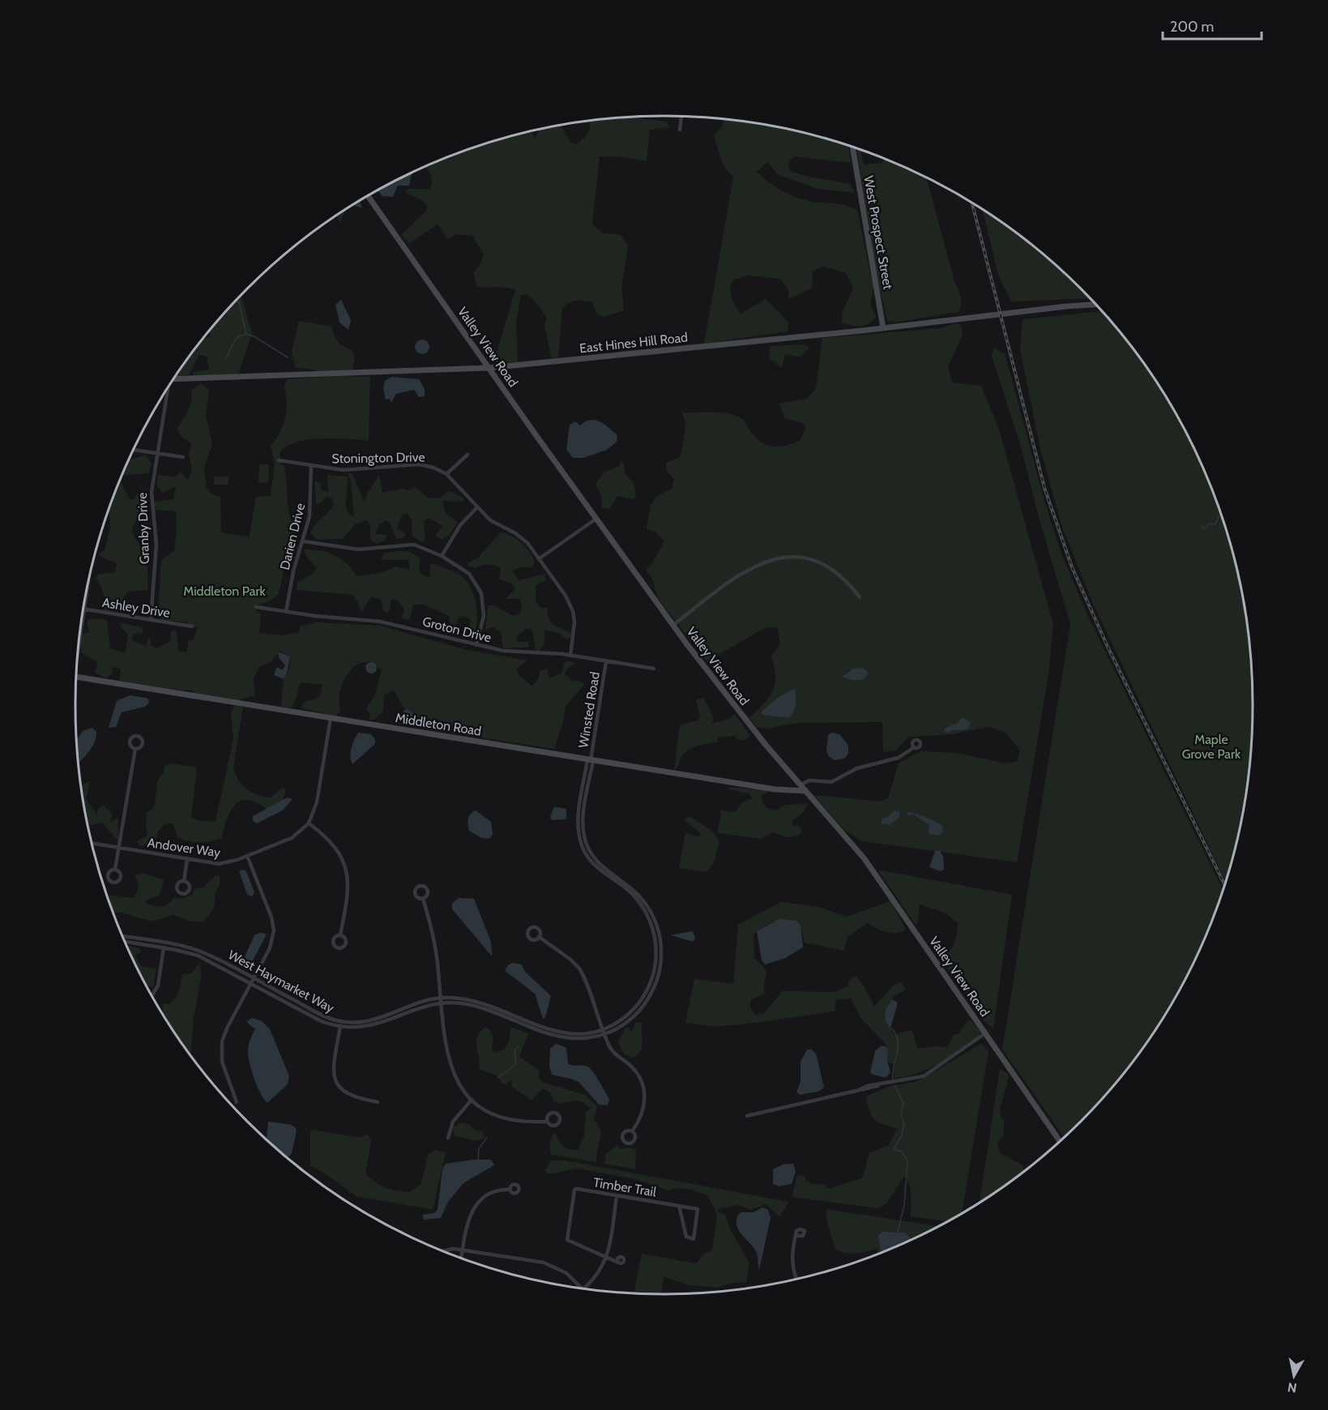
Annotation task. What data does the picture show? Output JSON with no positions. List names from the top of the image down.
{
  "streets": {
    "street": [
      "West Prospect Street",
      "East Hines Hill Road",
      "Valley View Road",
      "Stonington Drive",
      "Granby Drive",
      "Darien Drive",
      "Ashley Drive",
      "Groton Drive",
      "Winsted Road",
      "Middleton Road",
      "Andover Way",
      "West Haymarket Way",
      "Timber Trail"
    ]
  },
  "crossings": [
    ["West Prospect Street", "East Hines Hill Road"],
    ["East Hines Hill Road", "Valley View Road"],
    ["Valley View Road", "Middleton Road"],
    ["Stonington Drive", "Darien Drive"],
    ["Stonington Drive", "Groton Drive"],
    ["Granby Drive", "Ashley Drive"],
    ["Darien Drive", "Groton Drive"],
    ["Groton Drive", "Winsted Road"],
    ["Winsted Road", "Middleton Road"],
    ["Winsted Road", "West Haymarket Way"],
    ["Middleton Road", "West Haymarket Way"]
  ],
  "parks": ["Middleton Park", "Maple Grove Park"],
  "scale_bar": "200 m",
  "north": "bottom"
}
